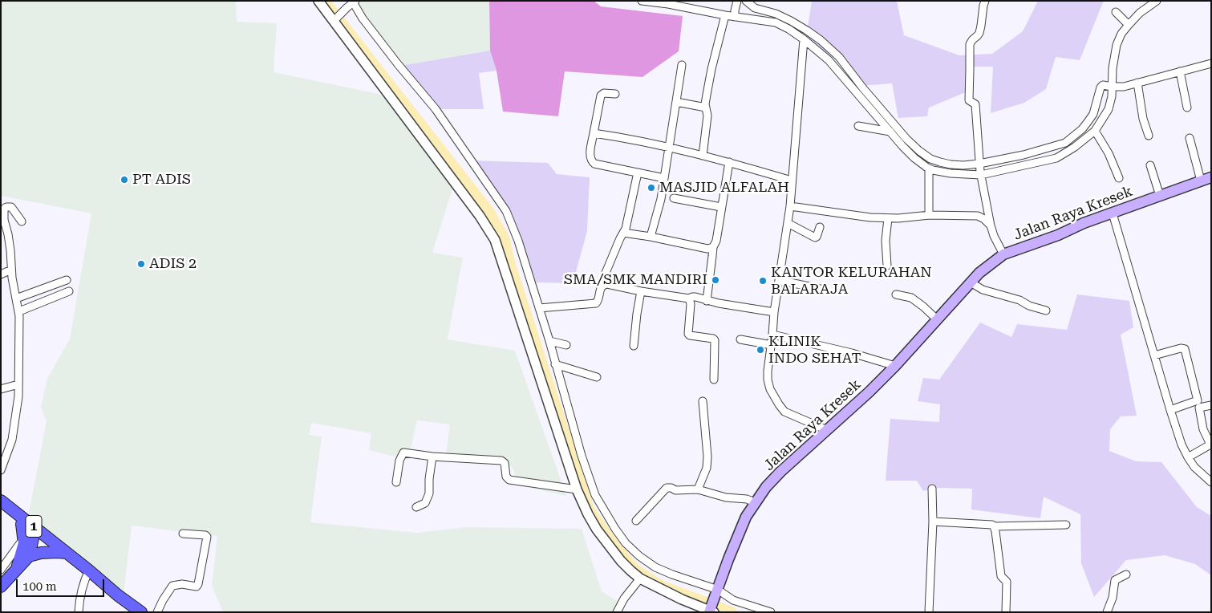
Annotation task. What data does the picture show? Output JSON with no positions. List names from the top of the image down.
{
  "streets": {
    "highway": ["1"],
    "main road": ["Jalan Raya Kresek"]
  },
  "places": [
    "PT ADIS",
    "MASJID ALFALAH",
    "ADIS 2",
    "SMA/SMK MANDIRI",
    "KANTOR KELURAHAN BALARAJA",
    "KLINIK INDO SEHAT"
  ],
  "scale_bar": "100 m"
}
